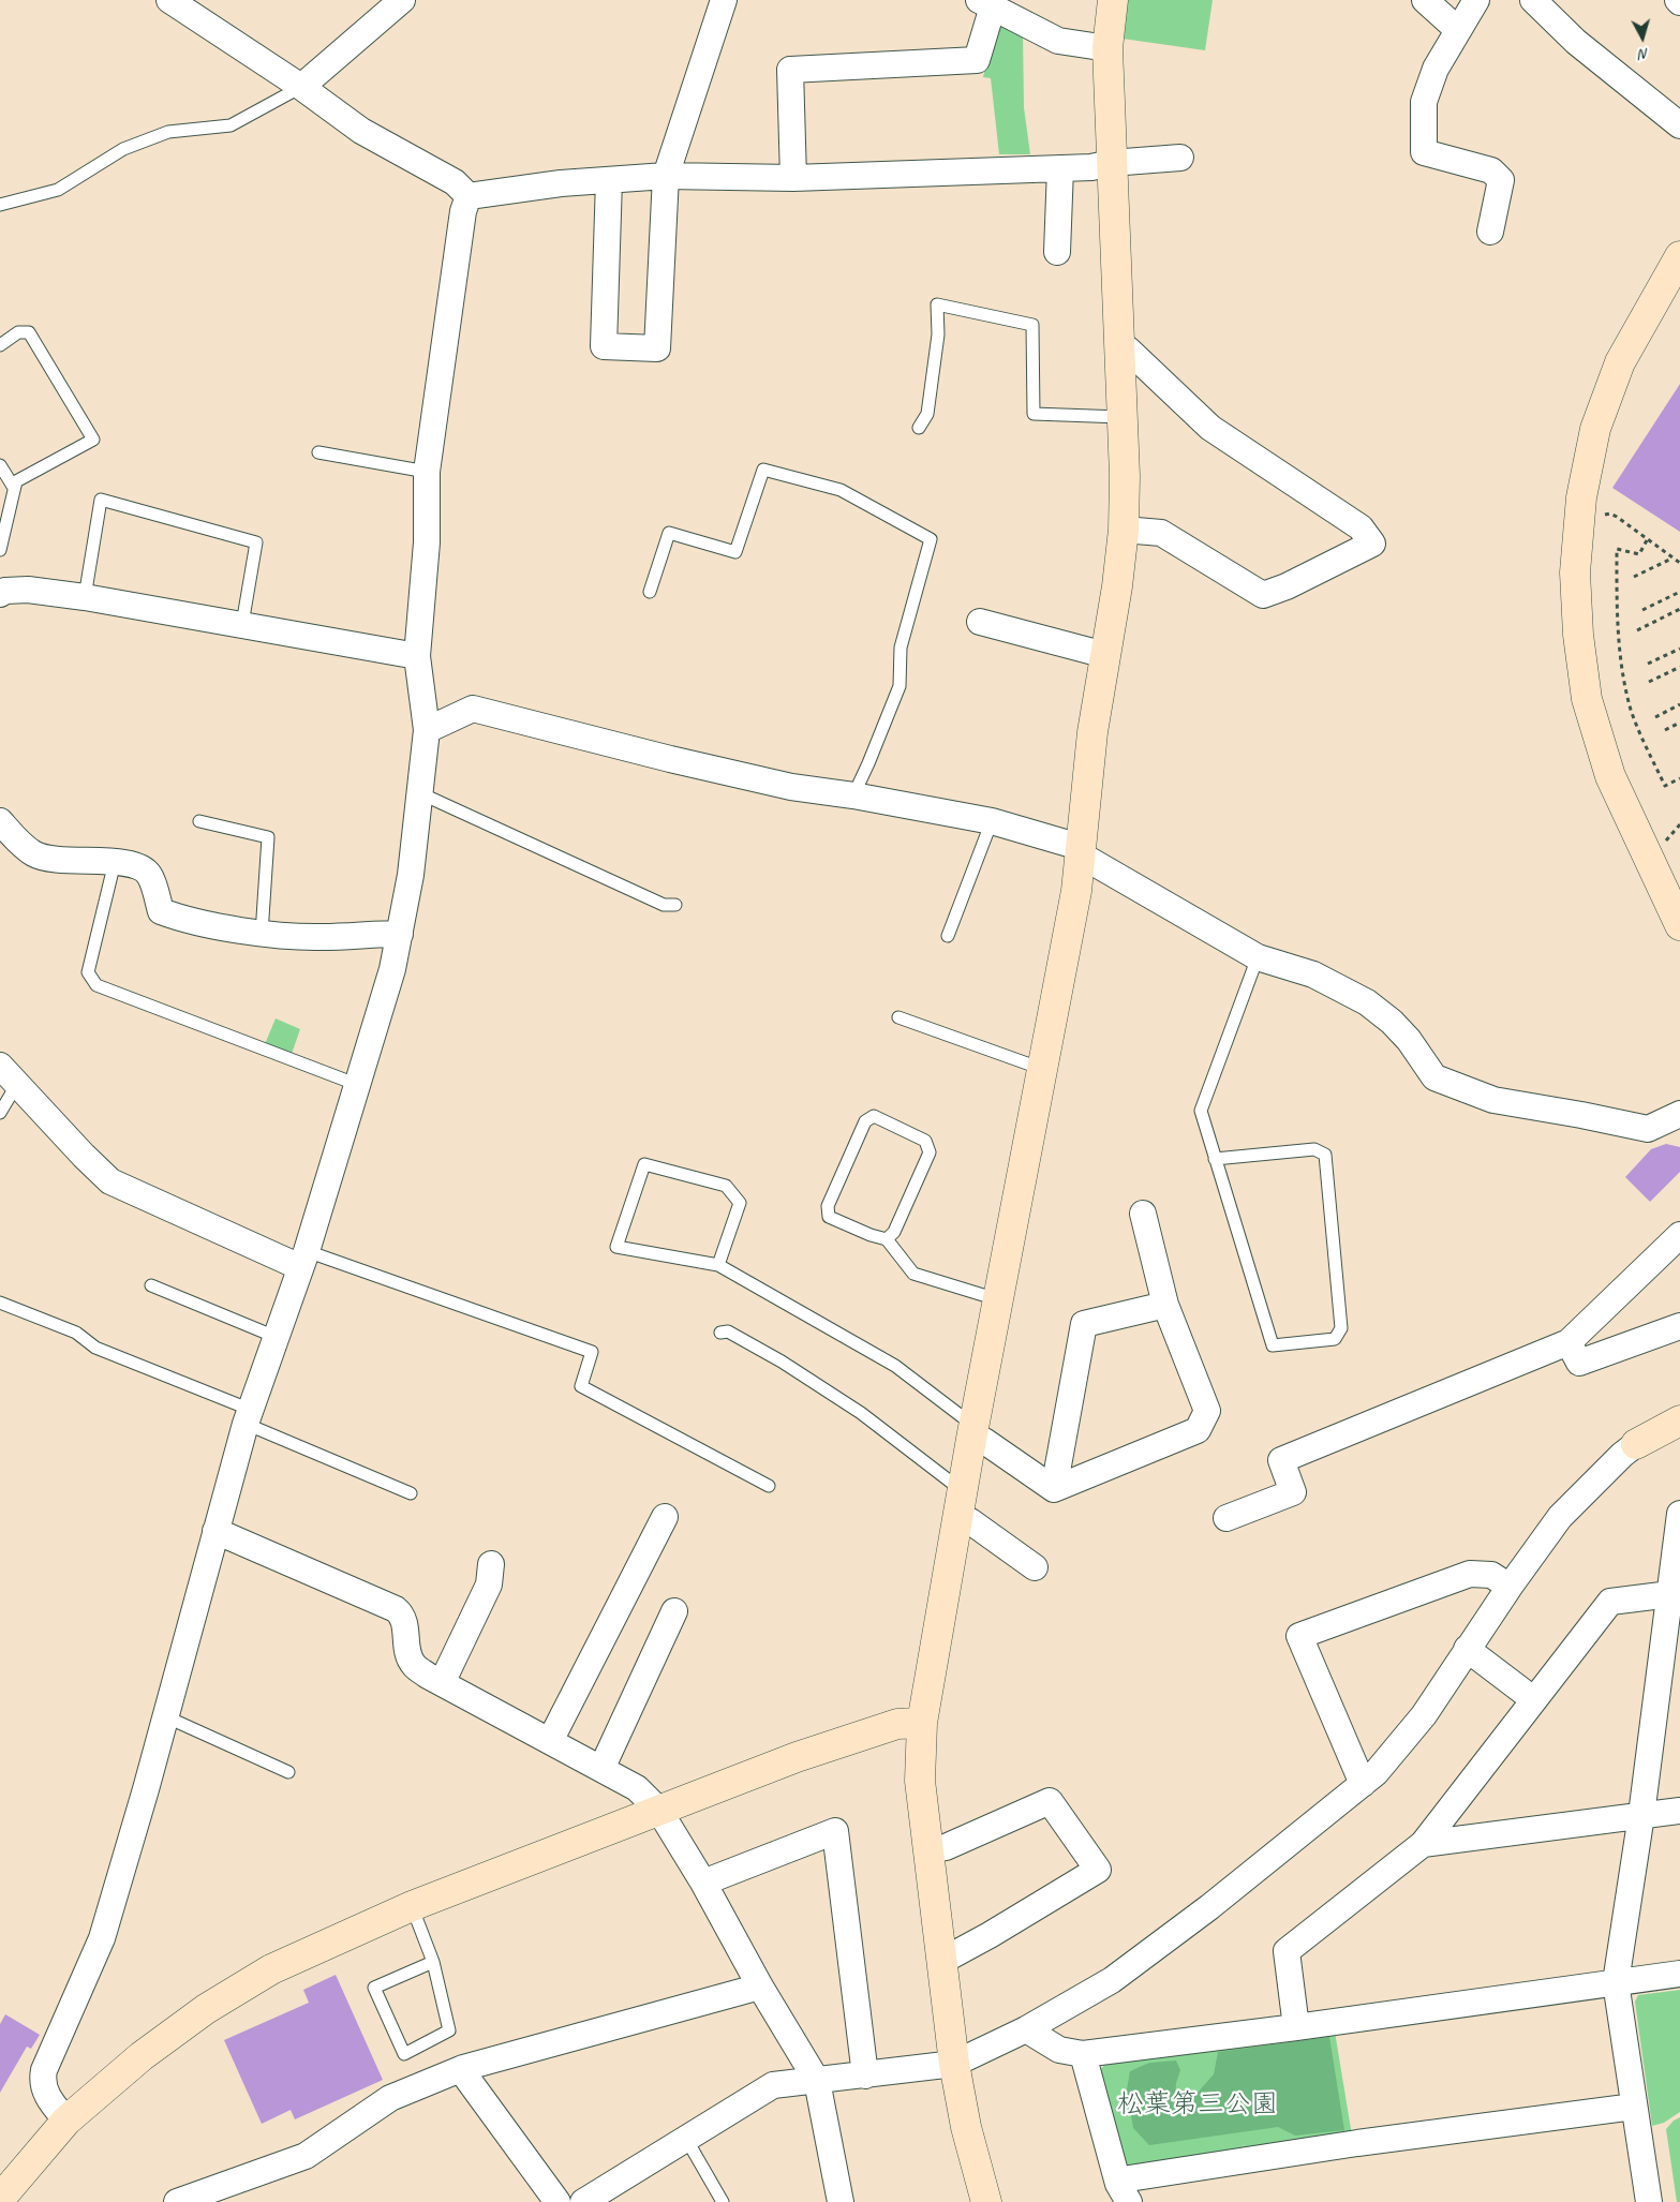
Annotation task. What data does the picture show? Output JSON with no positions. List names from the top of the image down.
{
  "parks": ["松葉第三公園"],
  "north": "bottom"
}
